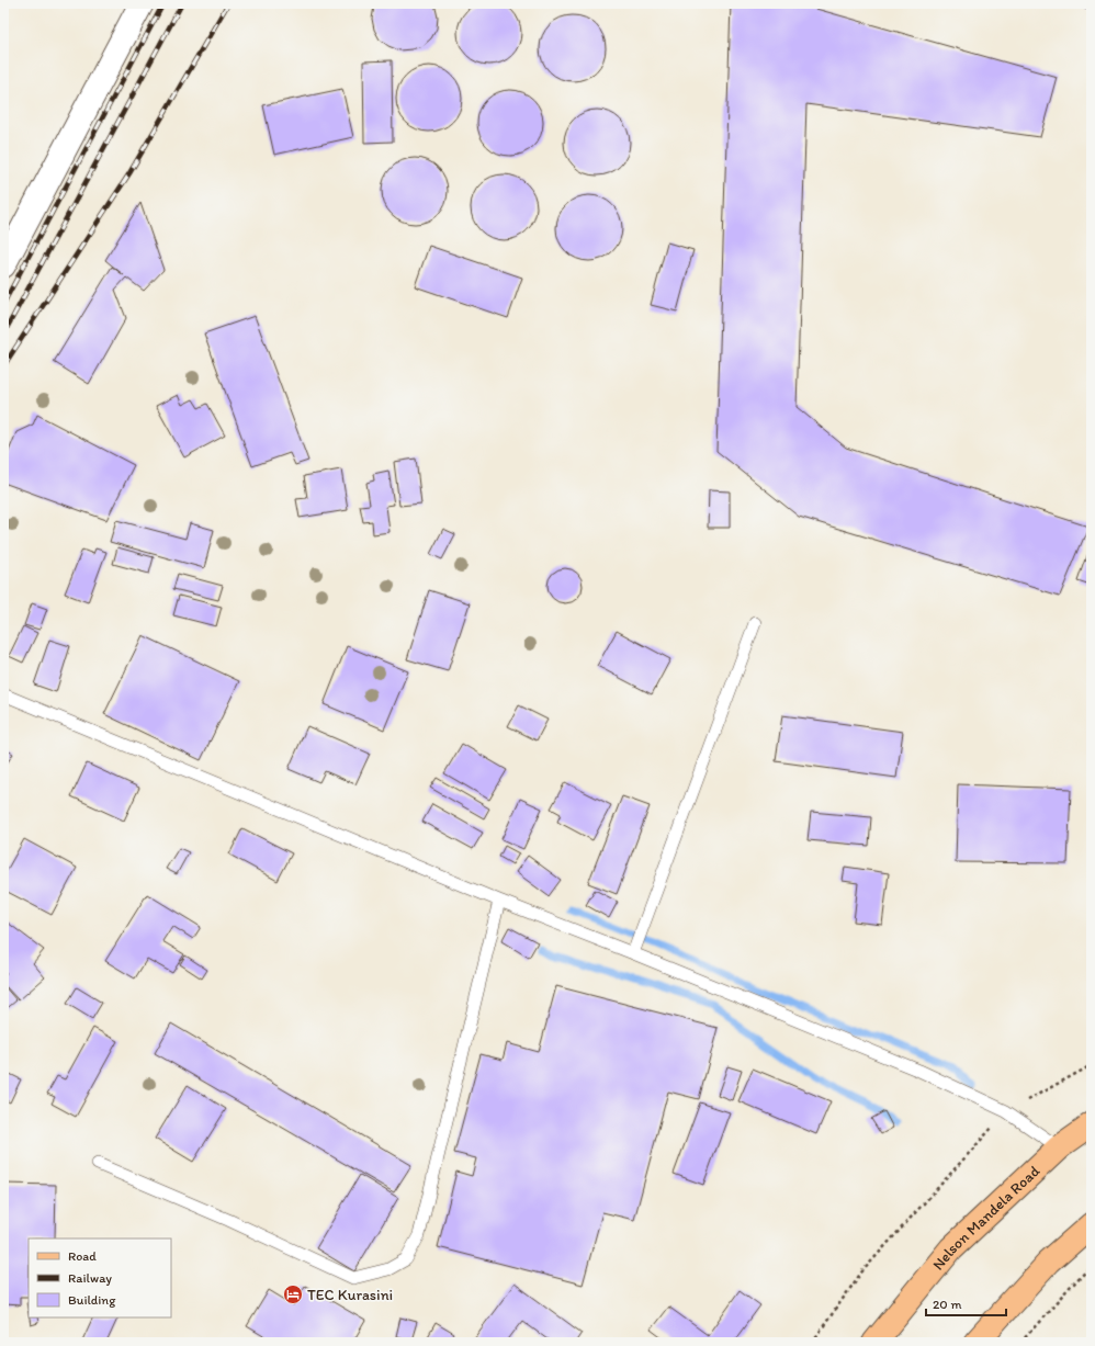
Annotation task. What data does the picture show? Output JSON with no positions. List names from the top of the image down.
{
  "streets": {
    "main road": ["Nelson Mandela Road"]
  },
  "places": {
    "hotel": ["TEC Kurasini"]
  },
  "legend": ["Road", "Railway", "Building"],
  "scale_bar": "20 m"
}
